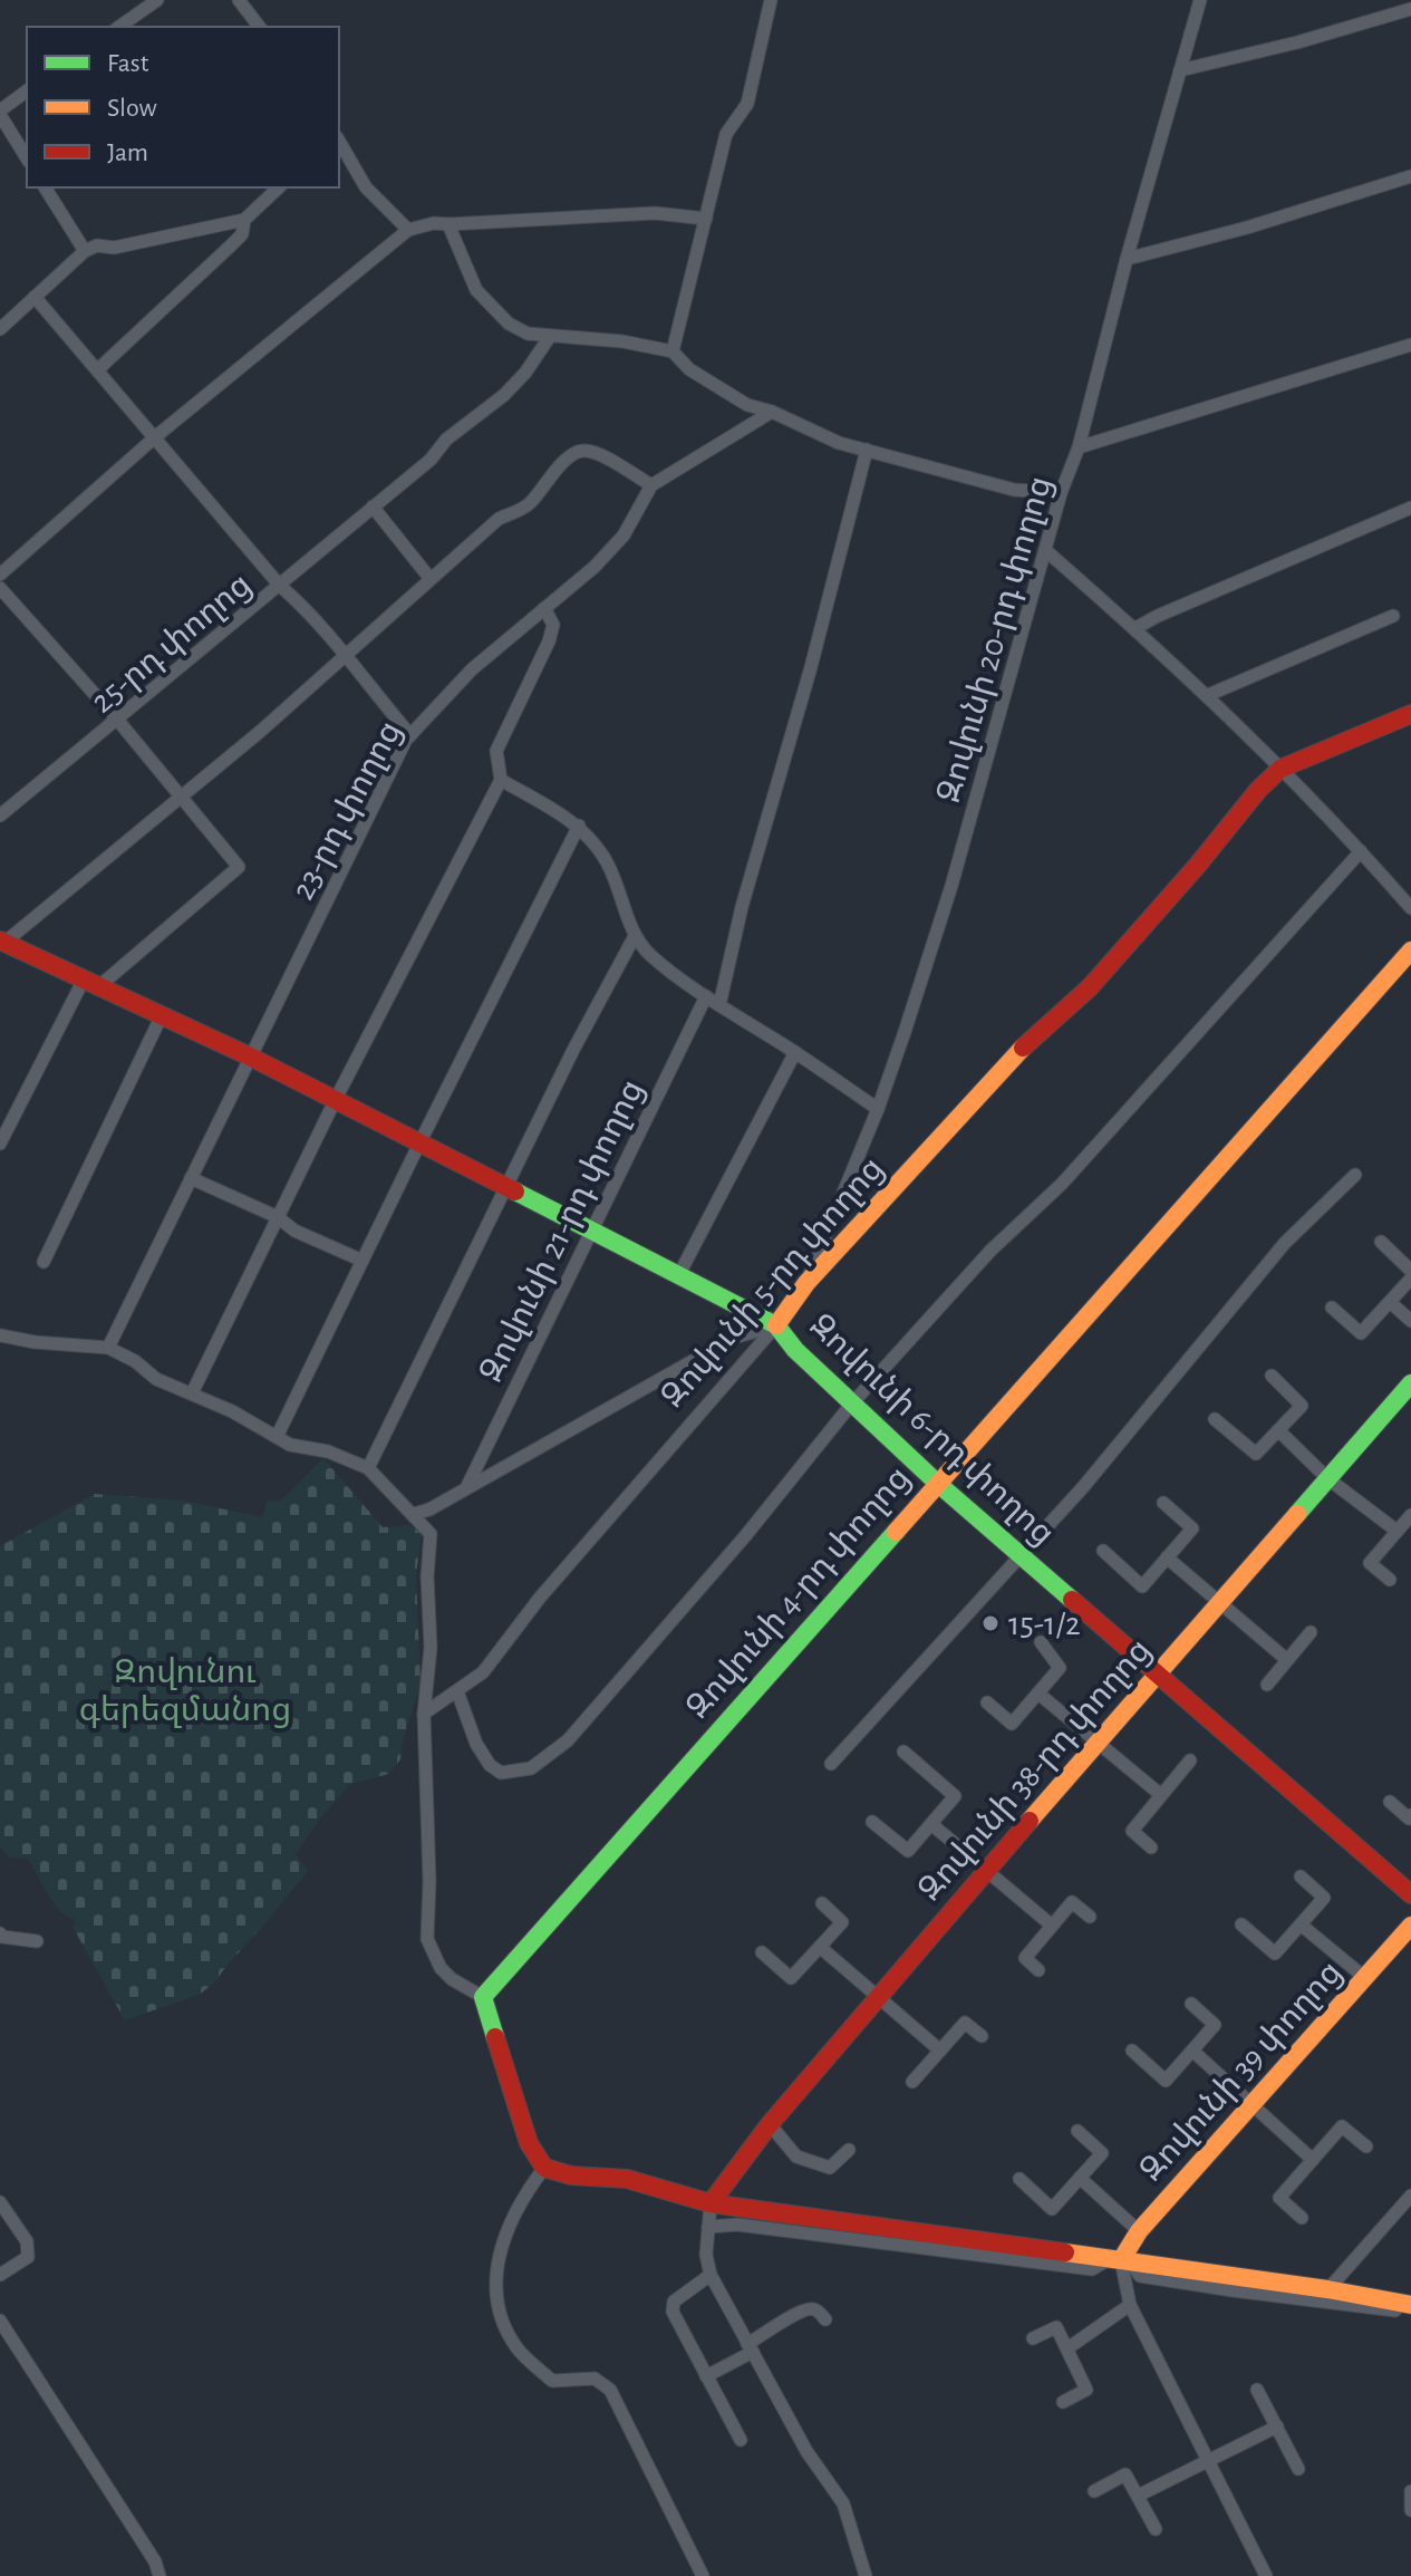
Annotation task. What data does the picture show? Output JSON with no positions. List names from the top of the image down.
{
  "streets": {
    "street": [
      "Զովունի 20-րդ փողոց",
      "25-րդ փողոց",
      "23-րդ փողոց",
      "Զովունի 21-րդ փողոց",
      "Զովունի 5-րդ փողոց",
      "Զովունի 6-րդ փողոց",
      "Զովունի 4-րդ փողոց",
      "Զովունի 38-րդ փողոց",
      "Զովունի 39 փողոց"
    ]
  },
  "crossings": [
    ["Զովունի 20-րդ փողոց", "Զովունի 5-րդ փողոց"],
    ["23-րդ փողոց", "Զովունի 6-րդ փողոց"],
    ["Զովունի 21-րդ փողոց", "Զովունի 6-րդ փողոց"],
    ["Զովունի 5-րդ փողոց", "Զովունի 6-րդ փողոց"],
    ["Զովունի 6-րդ փողոց", "Զովունի 4-րդ փողոց"],
    ["Զովունի 6-րդ փողոց", "Զովունի 38-րդ փողոց"]
  ],
  "parks": ["Զովունու գերեզմանոց"],
  "places": ["15-1/2"],
  "legend": ["Fast", "Slow", "Jam"]
}
